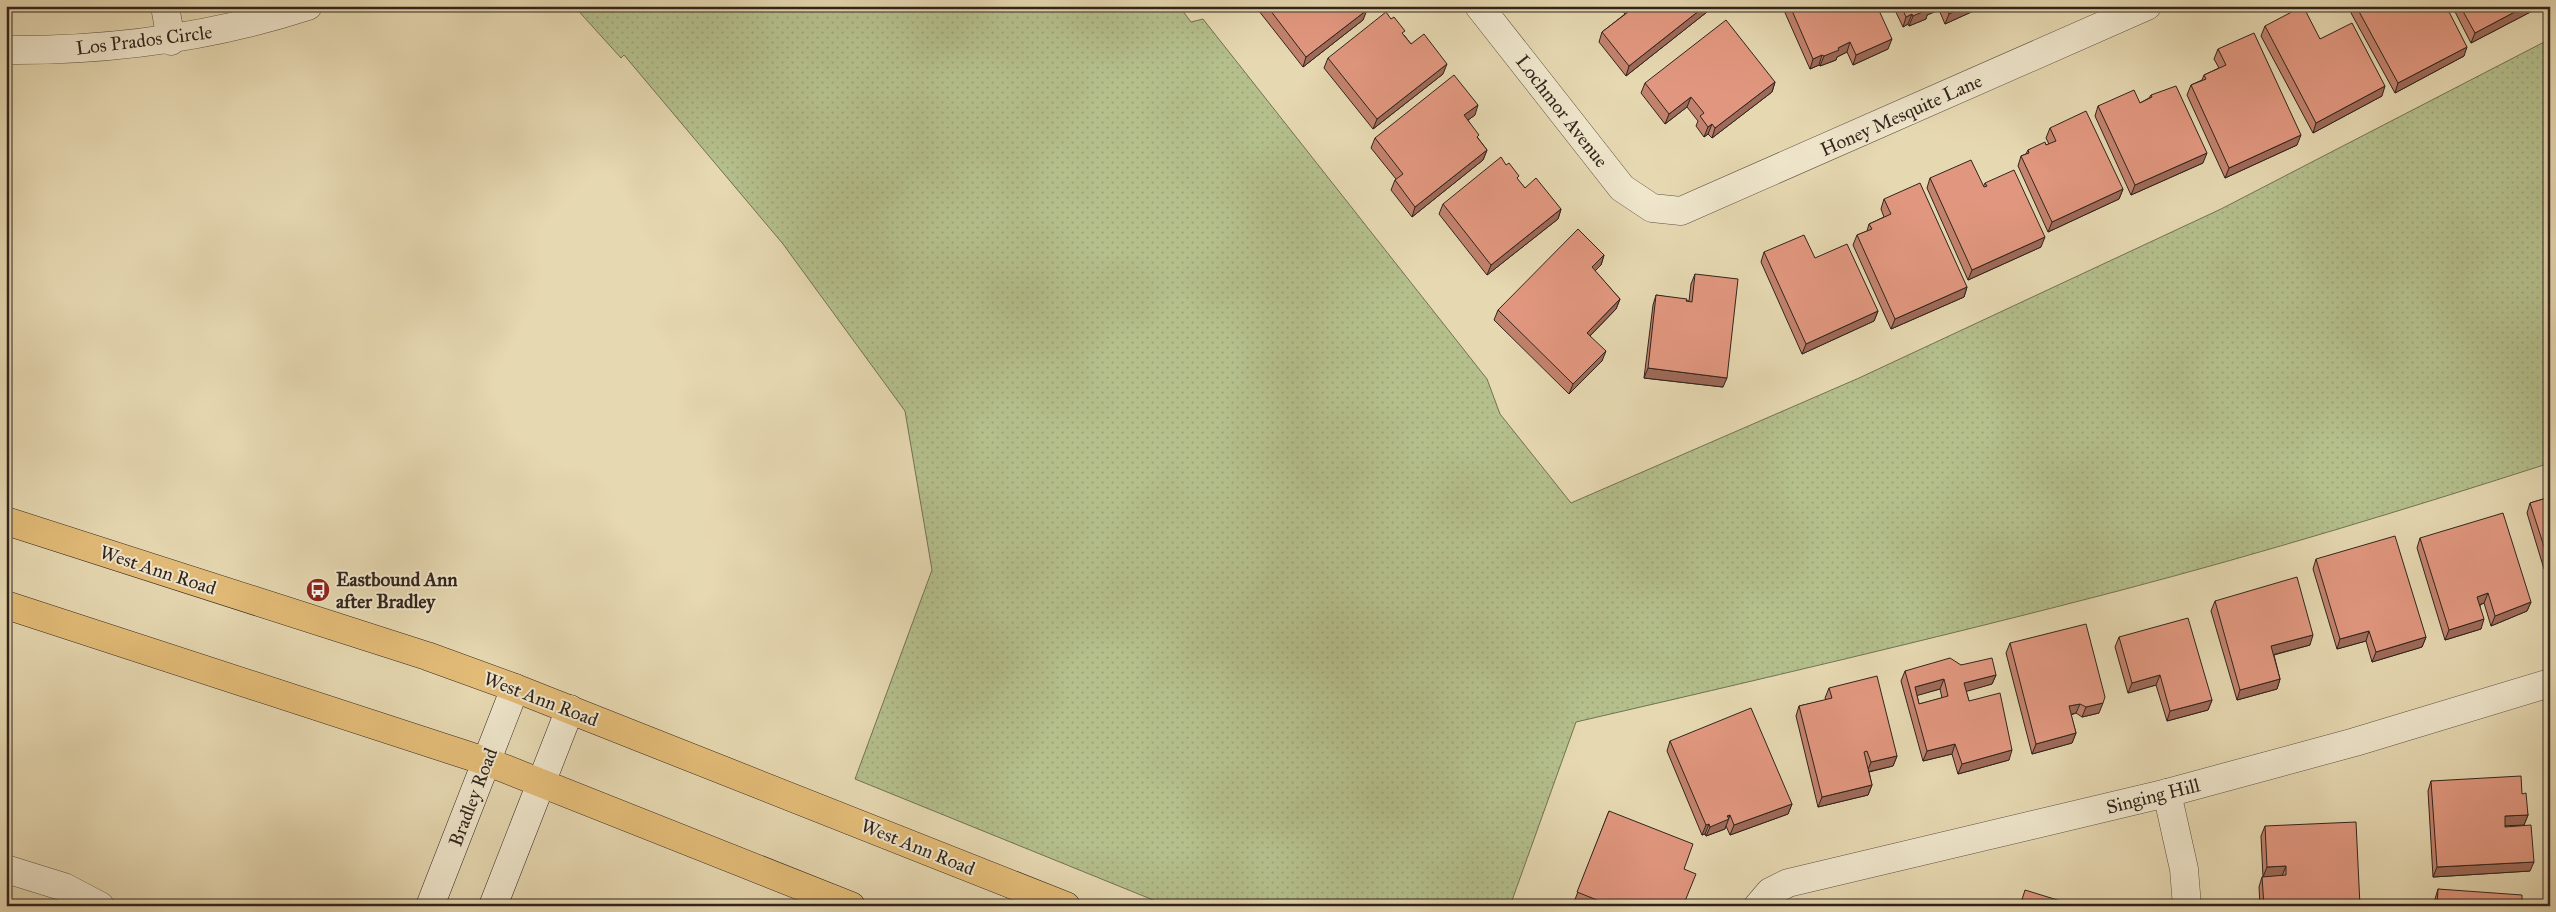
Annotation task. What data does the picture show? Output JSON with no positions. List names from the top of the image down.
{
  "streets": {
    "main road": ["West Ann Road"],
    "street": [
      "Los Prados Circle",
      "Lochmor Avenue",
      "Honey Mesquite Lane",
      "Singing Hill",
      "Bradley Road"
    ]
  },
  "crossings": [
    ["Lochmor Avenue", "Honey Mesquite Lane"],
    ["West Ann Road", "Bradley Road"]
  ],
  "places": {
    "bus stop": ["Eastbound Ann after Bradley"]
  }
}
